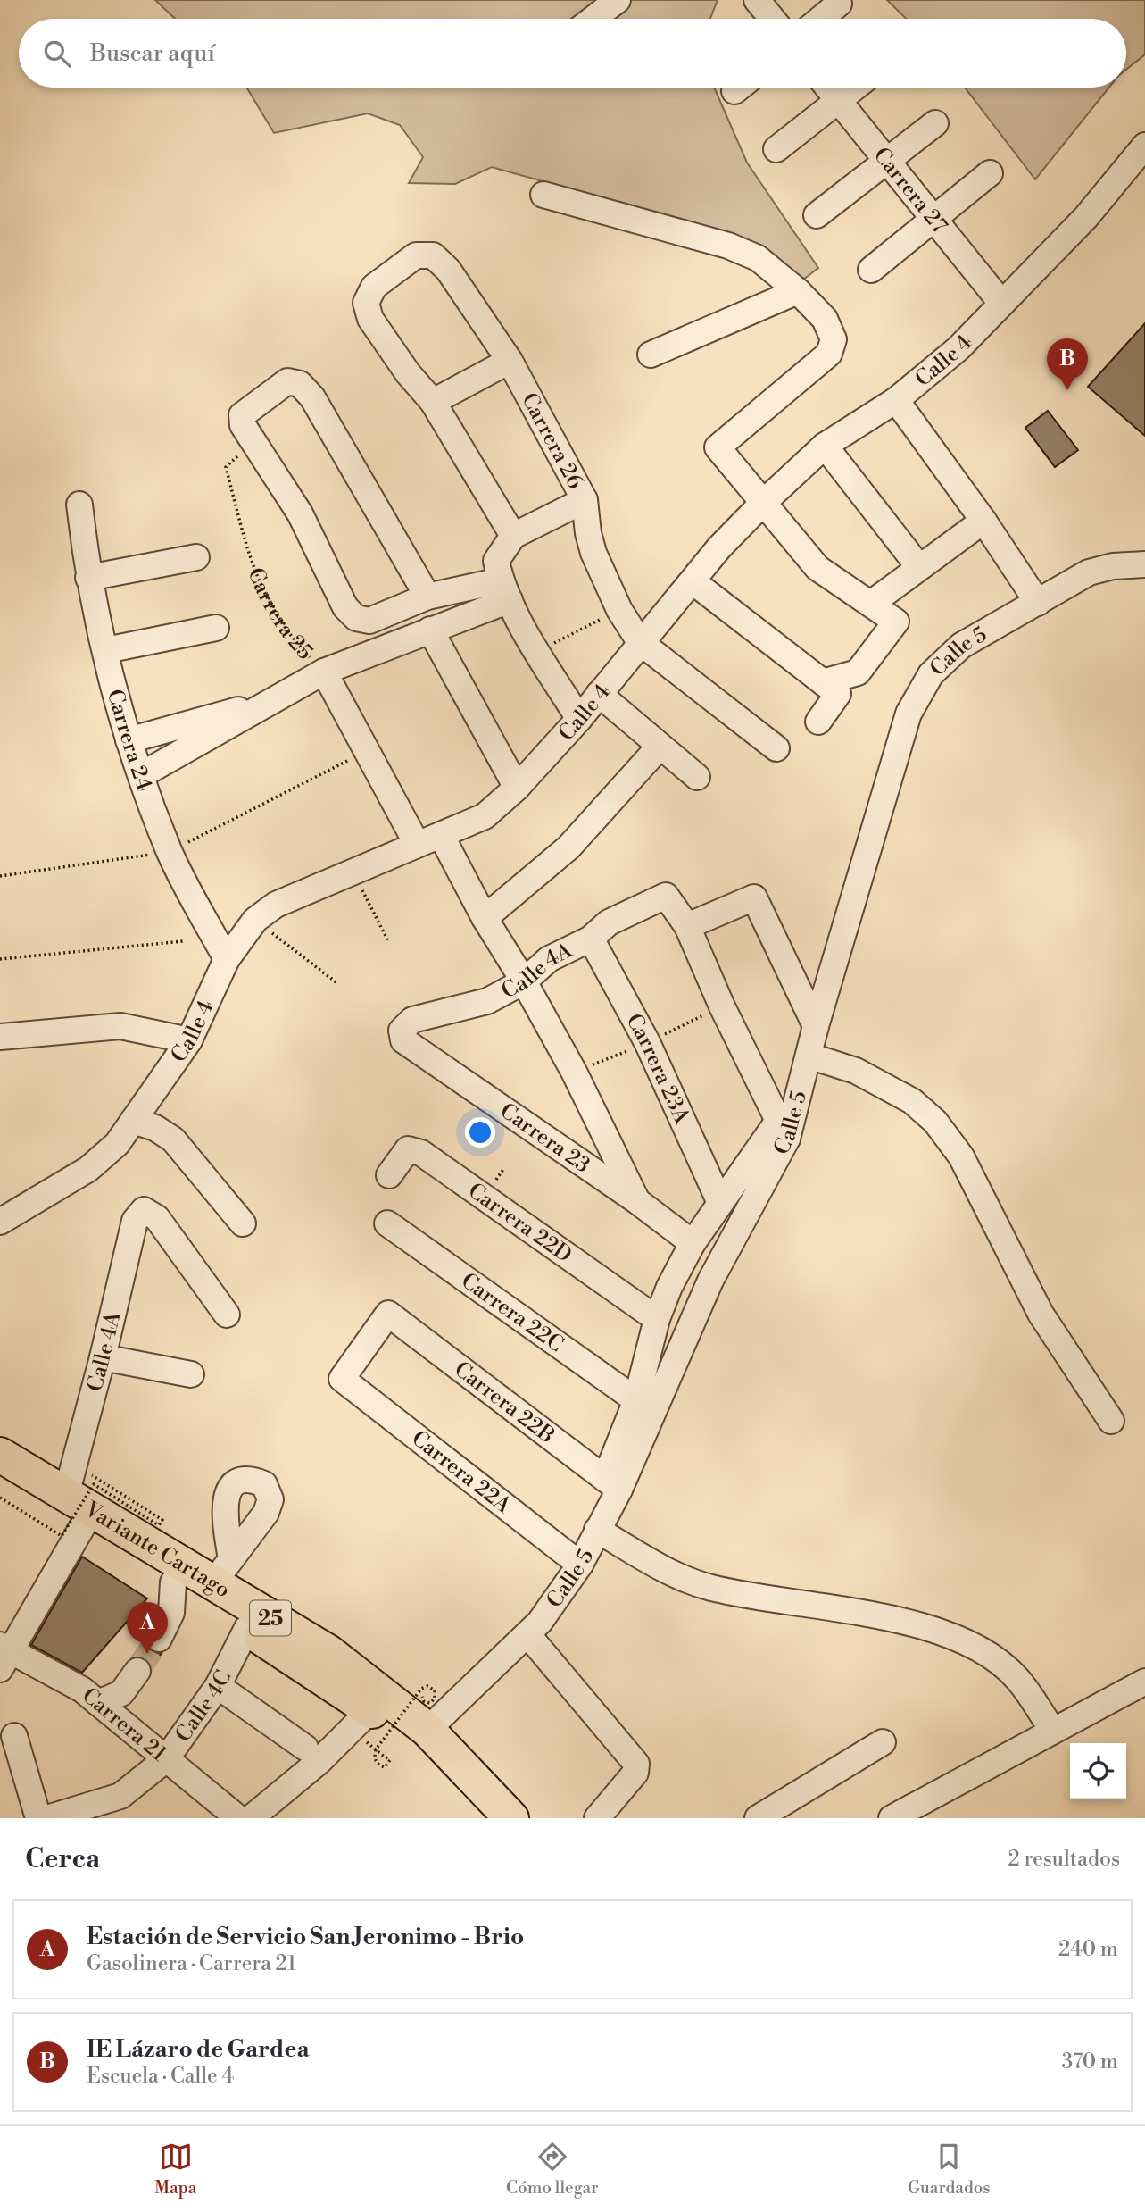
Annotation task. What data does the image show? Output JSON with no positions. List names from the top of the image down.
{
  "streets": {
    "highway": ["Variante Cartago", "25"],
    "street": [
      "Carrera 27",
      "Calle 4",
      "Carrera 26",
      "Carrera 25",
      "Calle 5",
      "Carrera 24",
      "Calle 4A",
      "Carrera 23A",
      "Carrera 23",
      "Carrera 22D",
      "Carrera 22C",
      "Carrera 22B",
      "Carrera 22A",
      "Calle 4C",
      "Carrera 21"
    ]
  },
  "crossings": [
    ["Carrera 27", "Calle 4"],
    ["Calle 4", "Carrera 26"],
    ["Calle 4", "Carrera 25"],
    ["Calle 4", "Carrera 24"],
    ["Calle 5", "Carrera 22B"],
    ["Calle 5", "Carrera 22A"],
    ["Calle 5", "Variante Cartago"],
    ["Calle 4A", "Carrera 23A"],
    ["Calle 4A", "Carrera 23"],
    ["Calle 4A", "Variante Cartago"],
    ["Carrera 22B", "Carrera 22A"],
    ["Variante Cartago", "Calle 4C"],
    ["Calle 4C", "Carrera 21"]
  ],
  "page": {
    "search": "Buscar aquí",
    "pins": ["B", "A"],
    "heading": ["Cerca", "2 resultados"],
    "list": [
      {
        "mark": "A",
        "name": "Estación de Servicio San Jeronimo - Brio",
        "note": "Gasolinera · Carrera 21",
        "value": "240 m"
      },
      {
        "mark": "B",
        "name": "IE Lázaro de Gardea",
        "note": "Escuela · Calle 4",
        "value": "370 m"
      }
    ],
    "nav": ["Mapa", "Cómo llegar", "Guardados"]
  }
}
